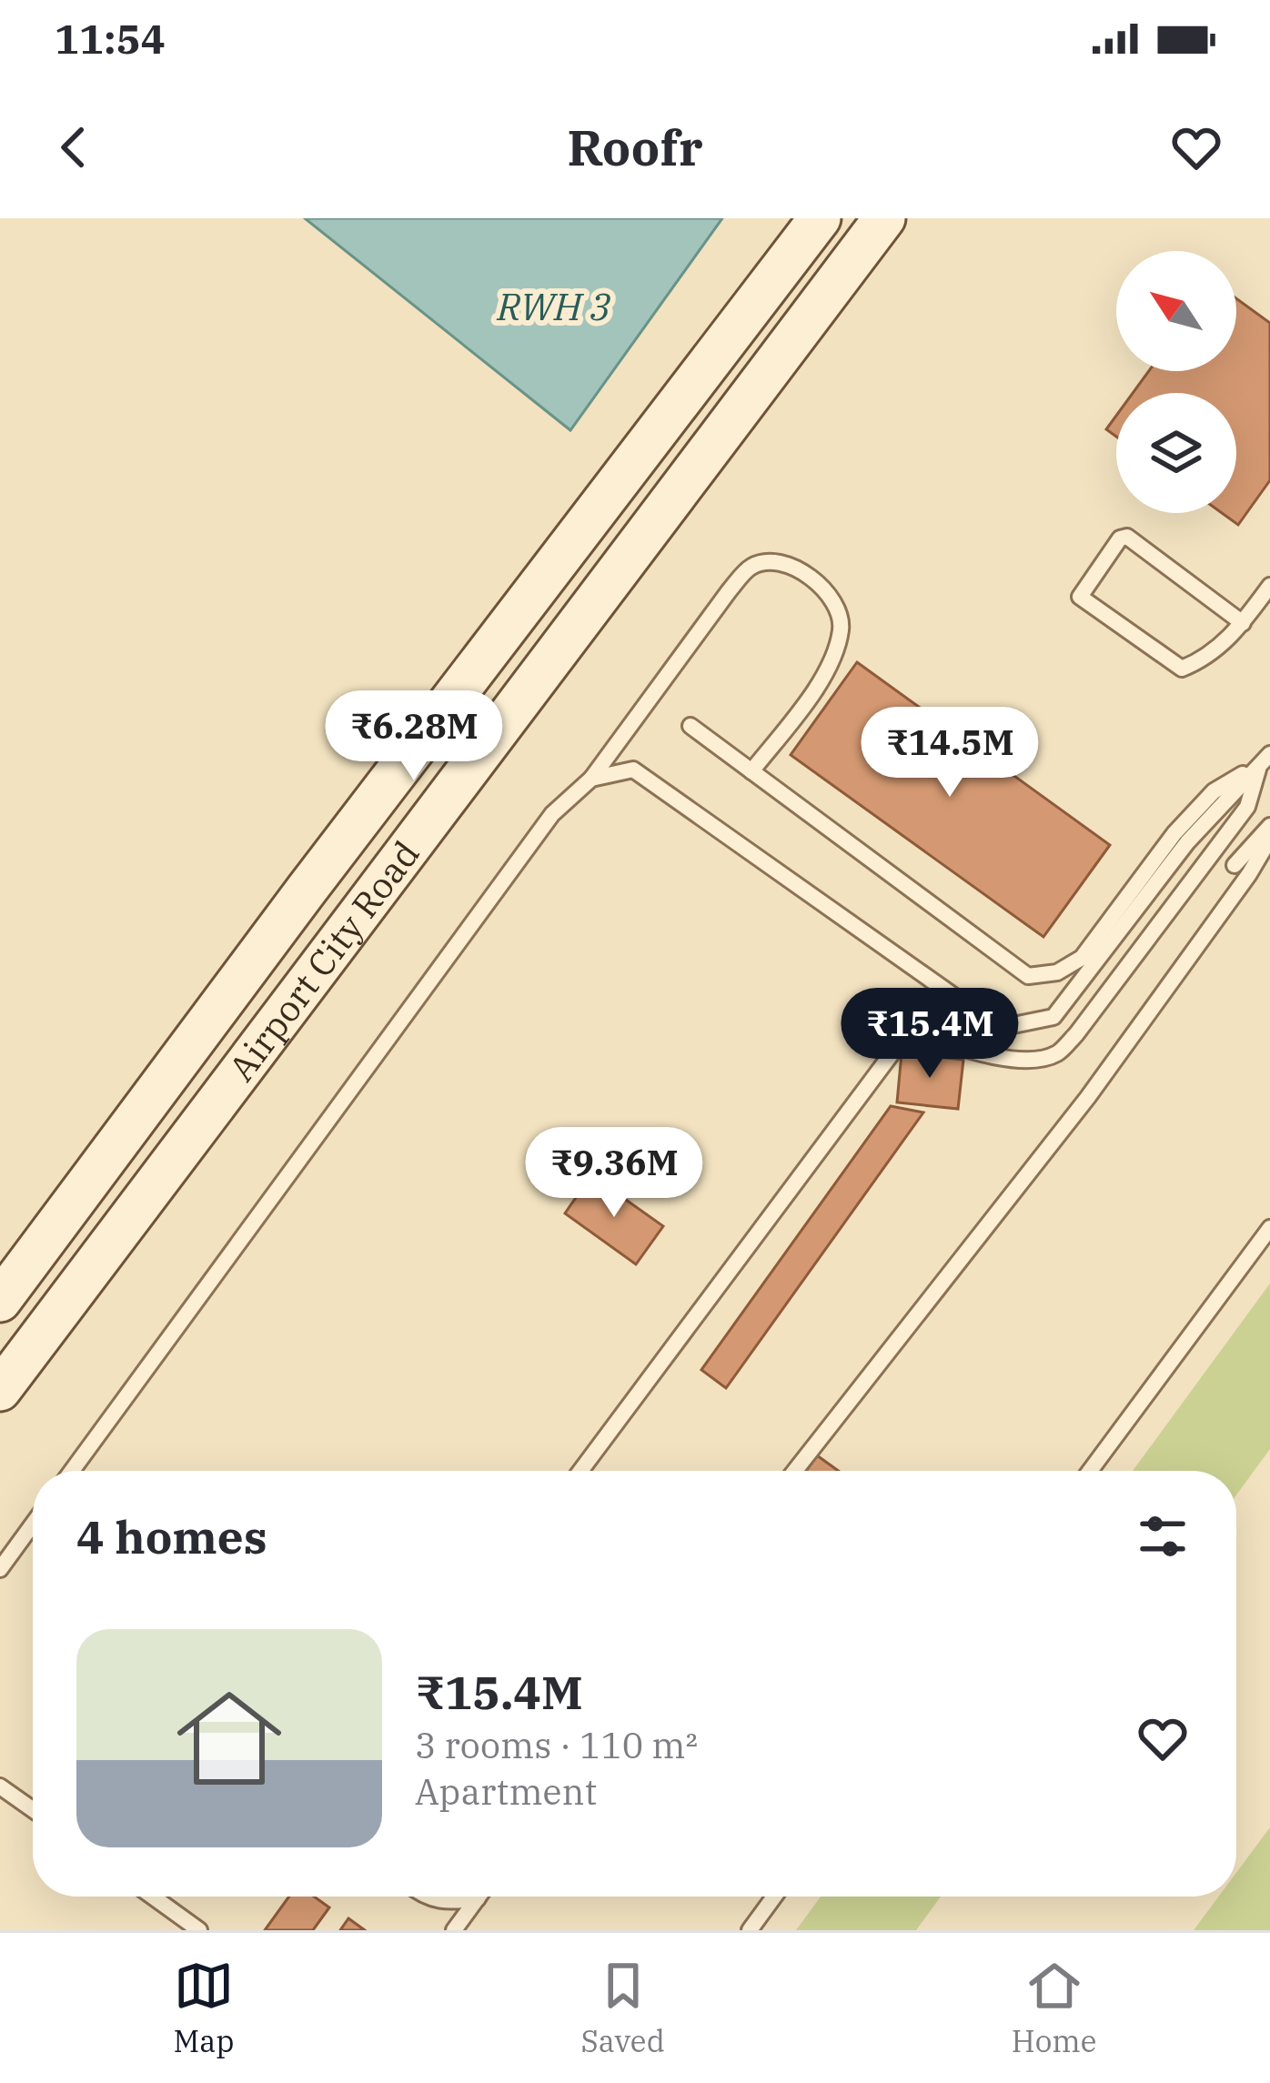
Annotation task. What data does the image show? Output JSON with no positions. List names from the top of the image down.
{
  "streets": {
    "main road": ["Airport City Road"]
  },
  "water": ["RWH 3"],
  "north": "top left",
  "page": {
    "status": "11:54",
    "header": "Roofr",
    "price": [
      "₹6.28M",
      "₹14.5M",
      "₹15.4M",
      "₹9.36M"
    ],
    "heading": "4 homes",
    "list": [
      {
        "name": "₹15.4M",
        "note": "3 rooms · 110 m² · Apartment"
      }
    ],
    "tabs": ["Map", "Saved", "Home"]
  }
}
